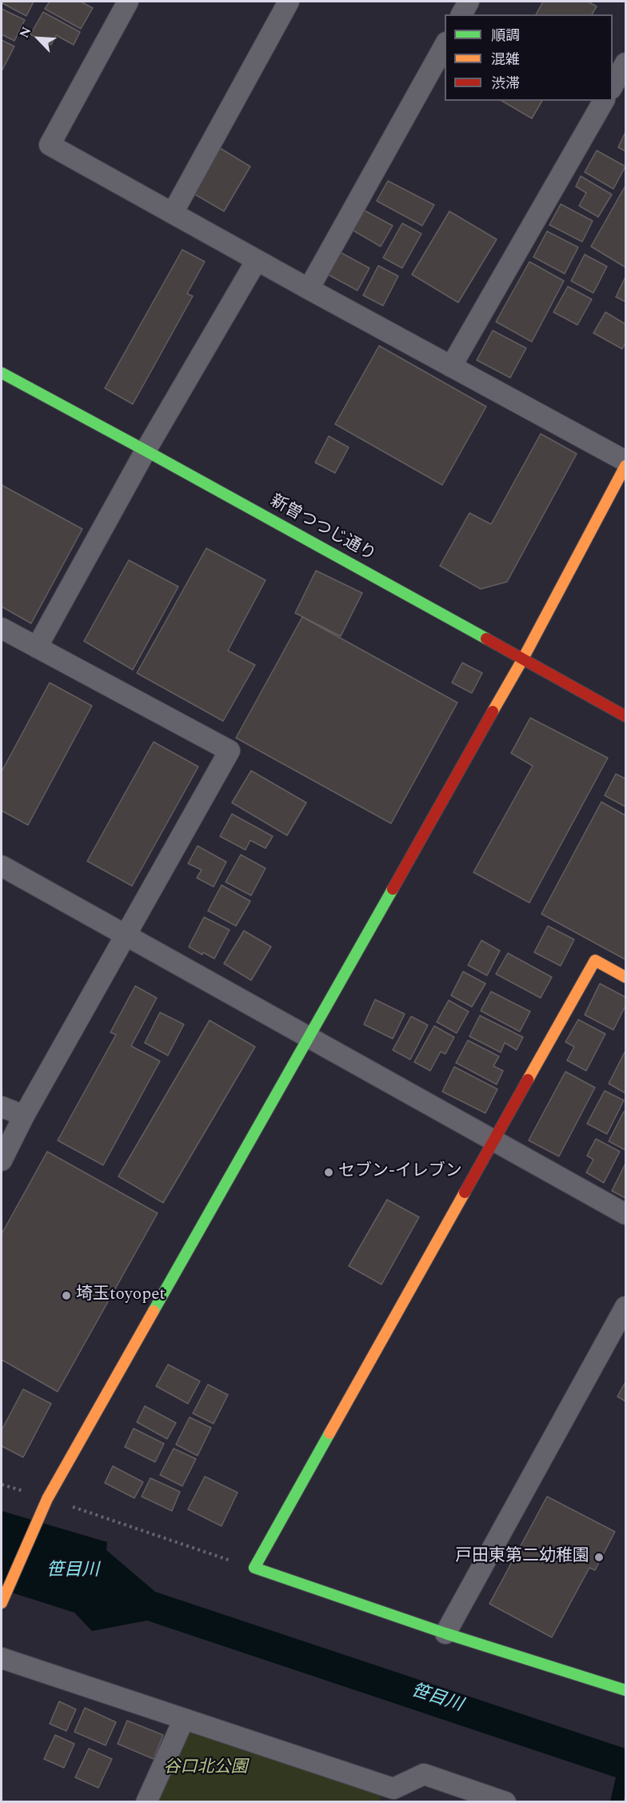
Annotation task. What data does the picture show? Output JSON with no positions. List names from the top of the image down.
{
  "streets": {
    "street": ["新曽つつじ通り"]
  },
  "water": ["笹目川"],
  "parks": ["谷口北公園"],
  "places": ["セブン-イレブン", "埼玉toyopet", "戸田東第二幼稚園"],
  "legend": ["順調", "混雑", "渋滞"],
  "north": "top left"
}
